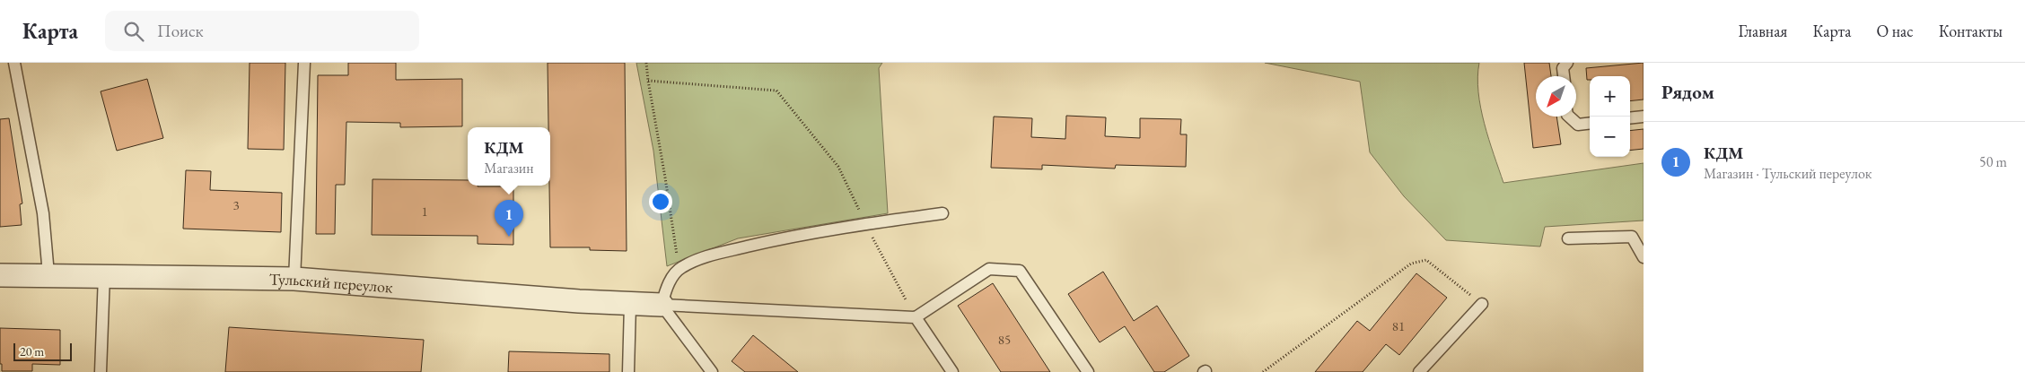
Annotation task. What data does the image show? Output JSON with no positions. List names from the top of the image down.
{
  "streets": {
    "street": ["Тульский переулок"]
  },
  "house_numbers": [
    "3",
    "1",
    "81",
    "85"
  ],
  "scale_bar": "20 m",
  "north": "bottom left",
  "page": {
    "header": "Карта",
    "search": "Поиск",
    "nav": [
      "Главная",
      "Карта",
      "О нас",
      "Контакты"
    ],
    "heading": "Рядом",
    "map_buttons": ["+", "−"],
    "list": [
      {
        "mark": "1",
        "name": "КДМ",
        "note": "Магазин · Тульский переулок",
        "value": "50 m"
      }
    ],
    "popup": ["КДМ", "Магазин"],
    "pins": "1",
    "scale": "20 m"
  }
}
